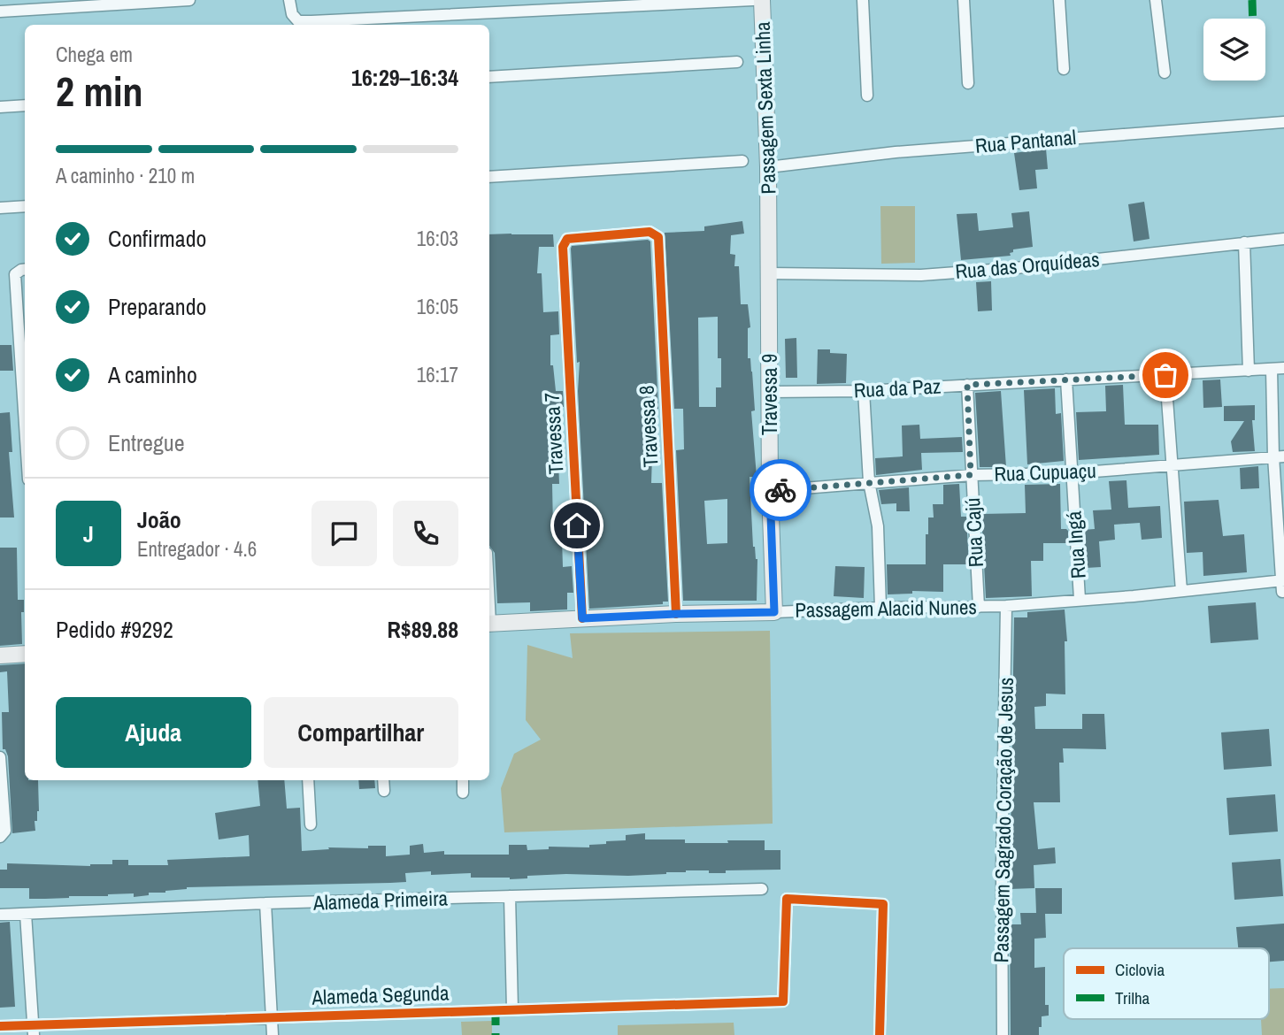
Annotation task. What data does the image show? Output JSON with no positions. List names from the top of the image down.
{
  "streets": {
    "street": [
      "Passagem Sexta Linha",
      "Rua Pantanal",
      "Rua das Orquídeas",
      "Rua da Paz",
      "Travessa 9",
      "Travessa 8",
      "Travessa 7",
      "Rua Cupuaçu",
      "Rua Cajú",
      "Rua Ingá",
      "Passagem Alacid Nunes",
      "Passagem Sagrado Coração de Jesus",
      "Alameda Primeira",
      "Alameda Segunda"
    ]
  },
  "crossings": [
    ["Passagem Sexta Linha", "Rua Pantanal"],
    ["Passagem Sexta Linha", "Travessa 9"],
    ["Rua das Orquídeas", "Travessa 9"],
    ["Rua da Paz", "Travessa 9"],
    ["Rua da Paz", "Rua Cajú"],
    ["Rua da Paz", "Rua Ingá"],
    ["Travessa 9", "Rua Cupuaçu"],
    ["Travessa 9", "Passagem Alacid Nunes"],
    ["Travessa 8", "Travessa 7"],
    ["Travessa 8", "Passagem Alacid Nunes"],
    ["Travessa 7", "Passagem Alacid Nunes"],
    ["Rua Cupuaçu", "Rua Cajú"],
    ["Rua Cupuaçu", "Rua Ingá"],
    ["Rua Cajú", "Passagem Alacid Nunes"],
    ["Rua Ingá", "Passagem Alacid Nunes"],
    ["Passagem Alacid Nunes", "Passagem Sagrado Coração de Jesus"]
  ],
  "legend": ["Ciclovia", "Trilha"],
  "page": {
    "heading": ["2 min", "Chega em", "16:29–16:34"],
    "panel": [
      "João",
      "Entregador · 4.6",
      "Pedido #9292",
      "R$89.88"
    ],
    "bar": "A caminho · 210 m",
    "list": [
      ["Confirmado", "16:03"],
      ["Preparando", "16:05"],
      ["A caminho", "16:17"],
      "Entregue"
    ],
    "round": "J",
    "buttons": ["Ajuda", "Compartilhar"]
  }
}
